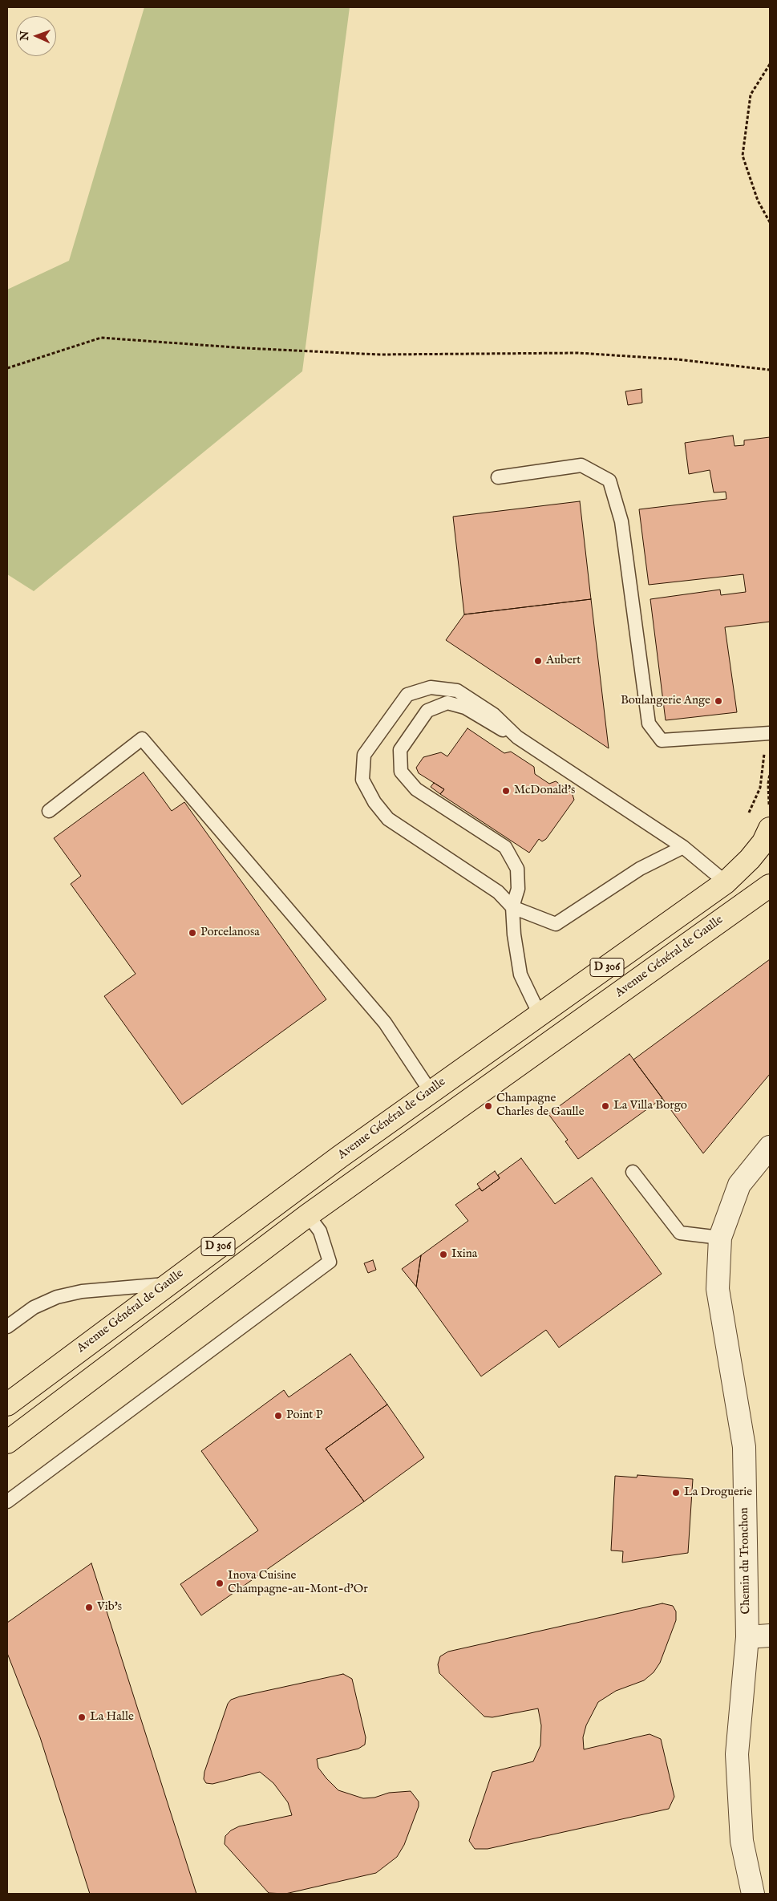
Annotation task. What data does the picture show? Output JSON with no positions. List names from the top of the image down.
{
  "streets": {
    "main road": ["Avenue Général de Gaulle", "D 306"],
    "street": ["Chemin du Tronchon"]
  },
  "places": [
    "Aubert",
    "Boulangerie Ange",
    "McDonald's",
    "Porcelanosa",
    "Champagne Charles de Gaulle",
    "La Villa Borgo",
    "Ixina",
    "Point P",
    "La Droguerie",
    "Inova Cuisine Champagne-au-Mont-d'Or",
    "Vib's",
    "La Halle"
  ],
  "north": "left"
}
